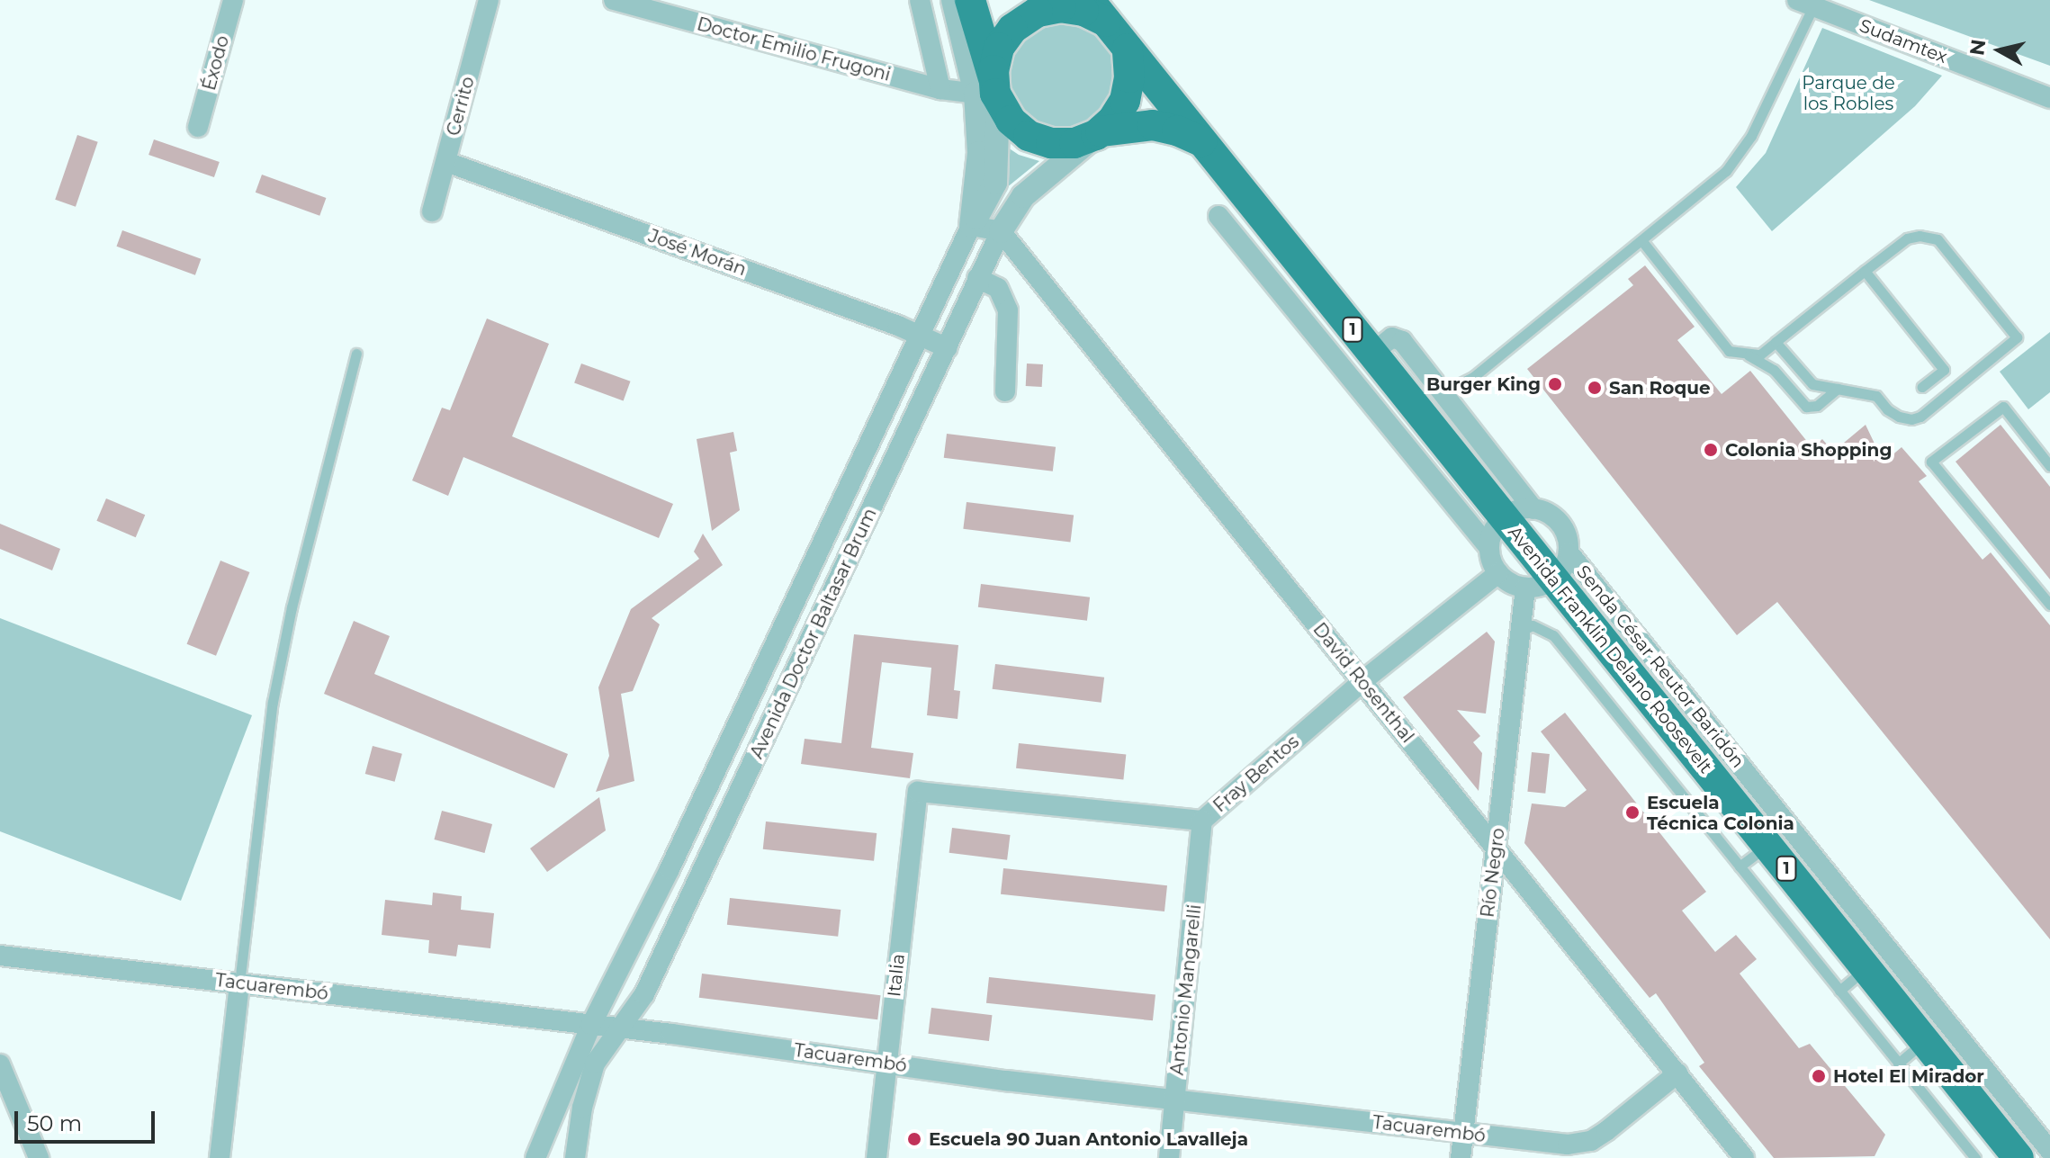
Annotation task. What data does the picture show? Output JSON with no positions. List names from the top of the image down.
{
  "streets": {
    "main road": ["1", "Avenida Doctor Baltasar Brum", "Avenida Franklin Delano Roosevelt"],
    "street": [
      "Sudamtex",
      "Doctor Emilio Frugoni",
      "Éxodo",
      "Cerrito",
      "José Morán",
      "Senda César Reutor Baridón",
      "David Rosenthal",
      "Fray Bentos",
      "Río Negro",
      "Italia",
      "Tacuarembó",
      "Antonio Mangarelli"
    ]
  },
  "crossings": [
    ["Doctor Emilio Frugoni", "Avenida Doctor Baltasar Brum"],
    ["Doctor Emilio Frugoni", "Avenida Franklin Delano Roosevelt"],
    ["Cerrito", "José Morán"],
    ["José Morán", "Avenida Doctor Baltasar Brum"],
    ["Avenida Doctor Baltasar Brum", "Avenida Franklin Delano Roosevelt"],
    ["Avenida Doctor Baltasar Brum", "David Rosenthal"],
    ["Avenida Doctor Baltasar Brum", "Tacuarembó"],
    ["Avenida Franklin Delano Roosevelt", "Senda César Reutor Baridón"],
    ["Avenida Franklin Delano Roosevelt", "Fray Bentos"],
    ["Avenida Franklin Delano Roosevelt", "Río Negro"],
    ["David Rosenthal", "Fray Bentos"],
    ["David Rosenthal", "Río Negro"],
    ["David Rosenthal", "Tacuarembó"],
    ["Fray Bentos", "Italia"],
    ["Fray Bentos", "Antonio Mangarelli"],
    ["Río Negro", "Tacuarembó"],
    ["Italia", "Tacuarembó"],
    ["Tacuarembó", "Antonio Mangarelli"]
  ],
  "parks": ["Parque de los Robles"],
  "places": [
    "Burger King",
    "San Roque",
    "Colonia Shopping",
    "Escuela Técnica Colonia",
    "Hotel El Mirador",
    "Escuela 90 Juan Antonio Lavalleja"
  ],
  "scale_bar": "50 m",
  "north": "left"
}
